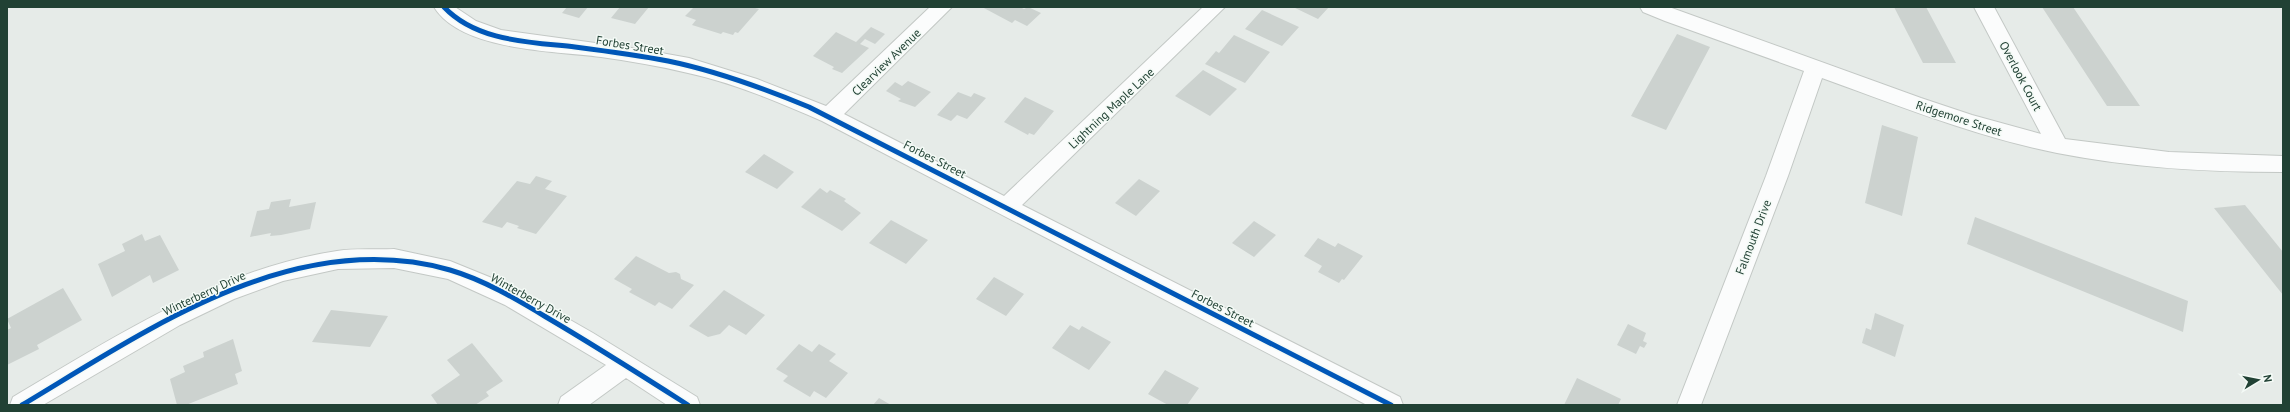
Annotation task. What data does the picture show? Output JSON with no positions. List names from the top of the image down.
{
  "streets": {
    "street": [
      "Forbes Street",
      "Clearview Avenue",
      "Overlook Court",
      "Lightning Maple Lane",
      "Ridgemore Street",
      "Falmouth Drive",
      "Winterberry Drive"
    ]
  },
  "crossings": [
    ["Forbes Street", "Clearview Avenue"],
    ["Forbes Street", "Lightning Maple Lane"],
    ["Overlook Court", "Ridgemore Street"],
    ["Ridgemore Street", "Falmouth Drive"]
  ],
  "north": "right"
}
